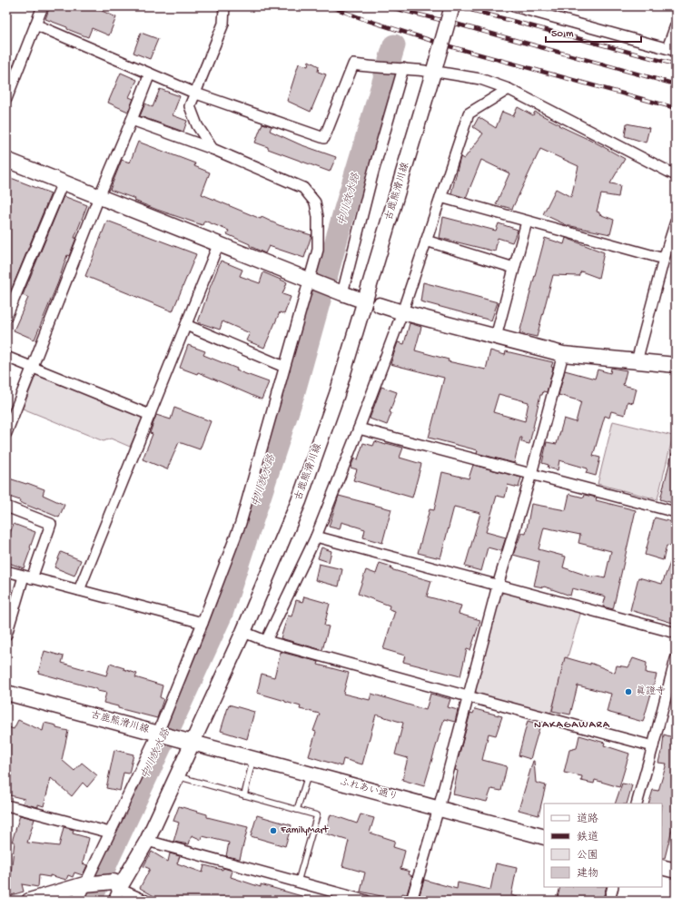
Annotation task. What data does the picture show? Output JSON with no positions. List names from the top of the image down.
{
  "streets": {
    "street": ["古鹿熊滑川線", "ふれあい通り"]
  },
  "crossings": [
    ["古鹿熊滑川線", "ふれあい通り"]
  ],
  "districts": ["NAKAGAWARA"],
  "water": ["中川放水路"],
  "places": ["眞證寺", "FamilyMart"],
  "legend": [
    "道路",
    "鉄道",
    "公園",
    "建物"
  ],
  "scale_bar": "50 m"
}
